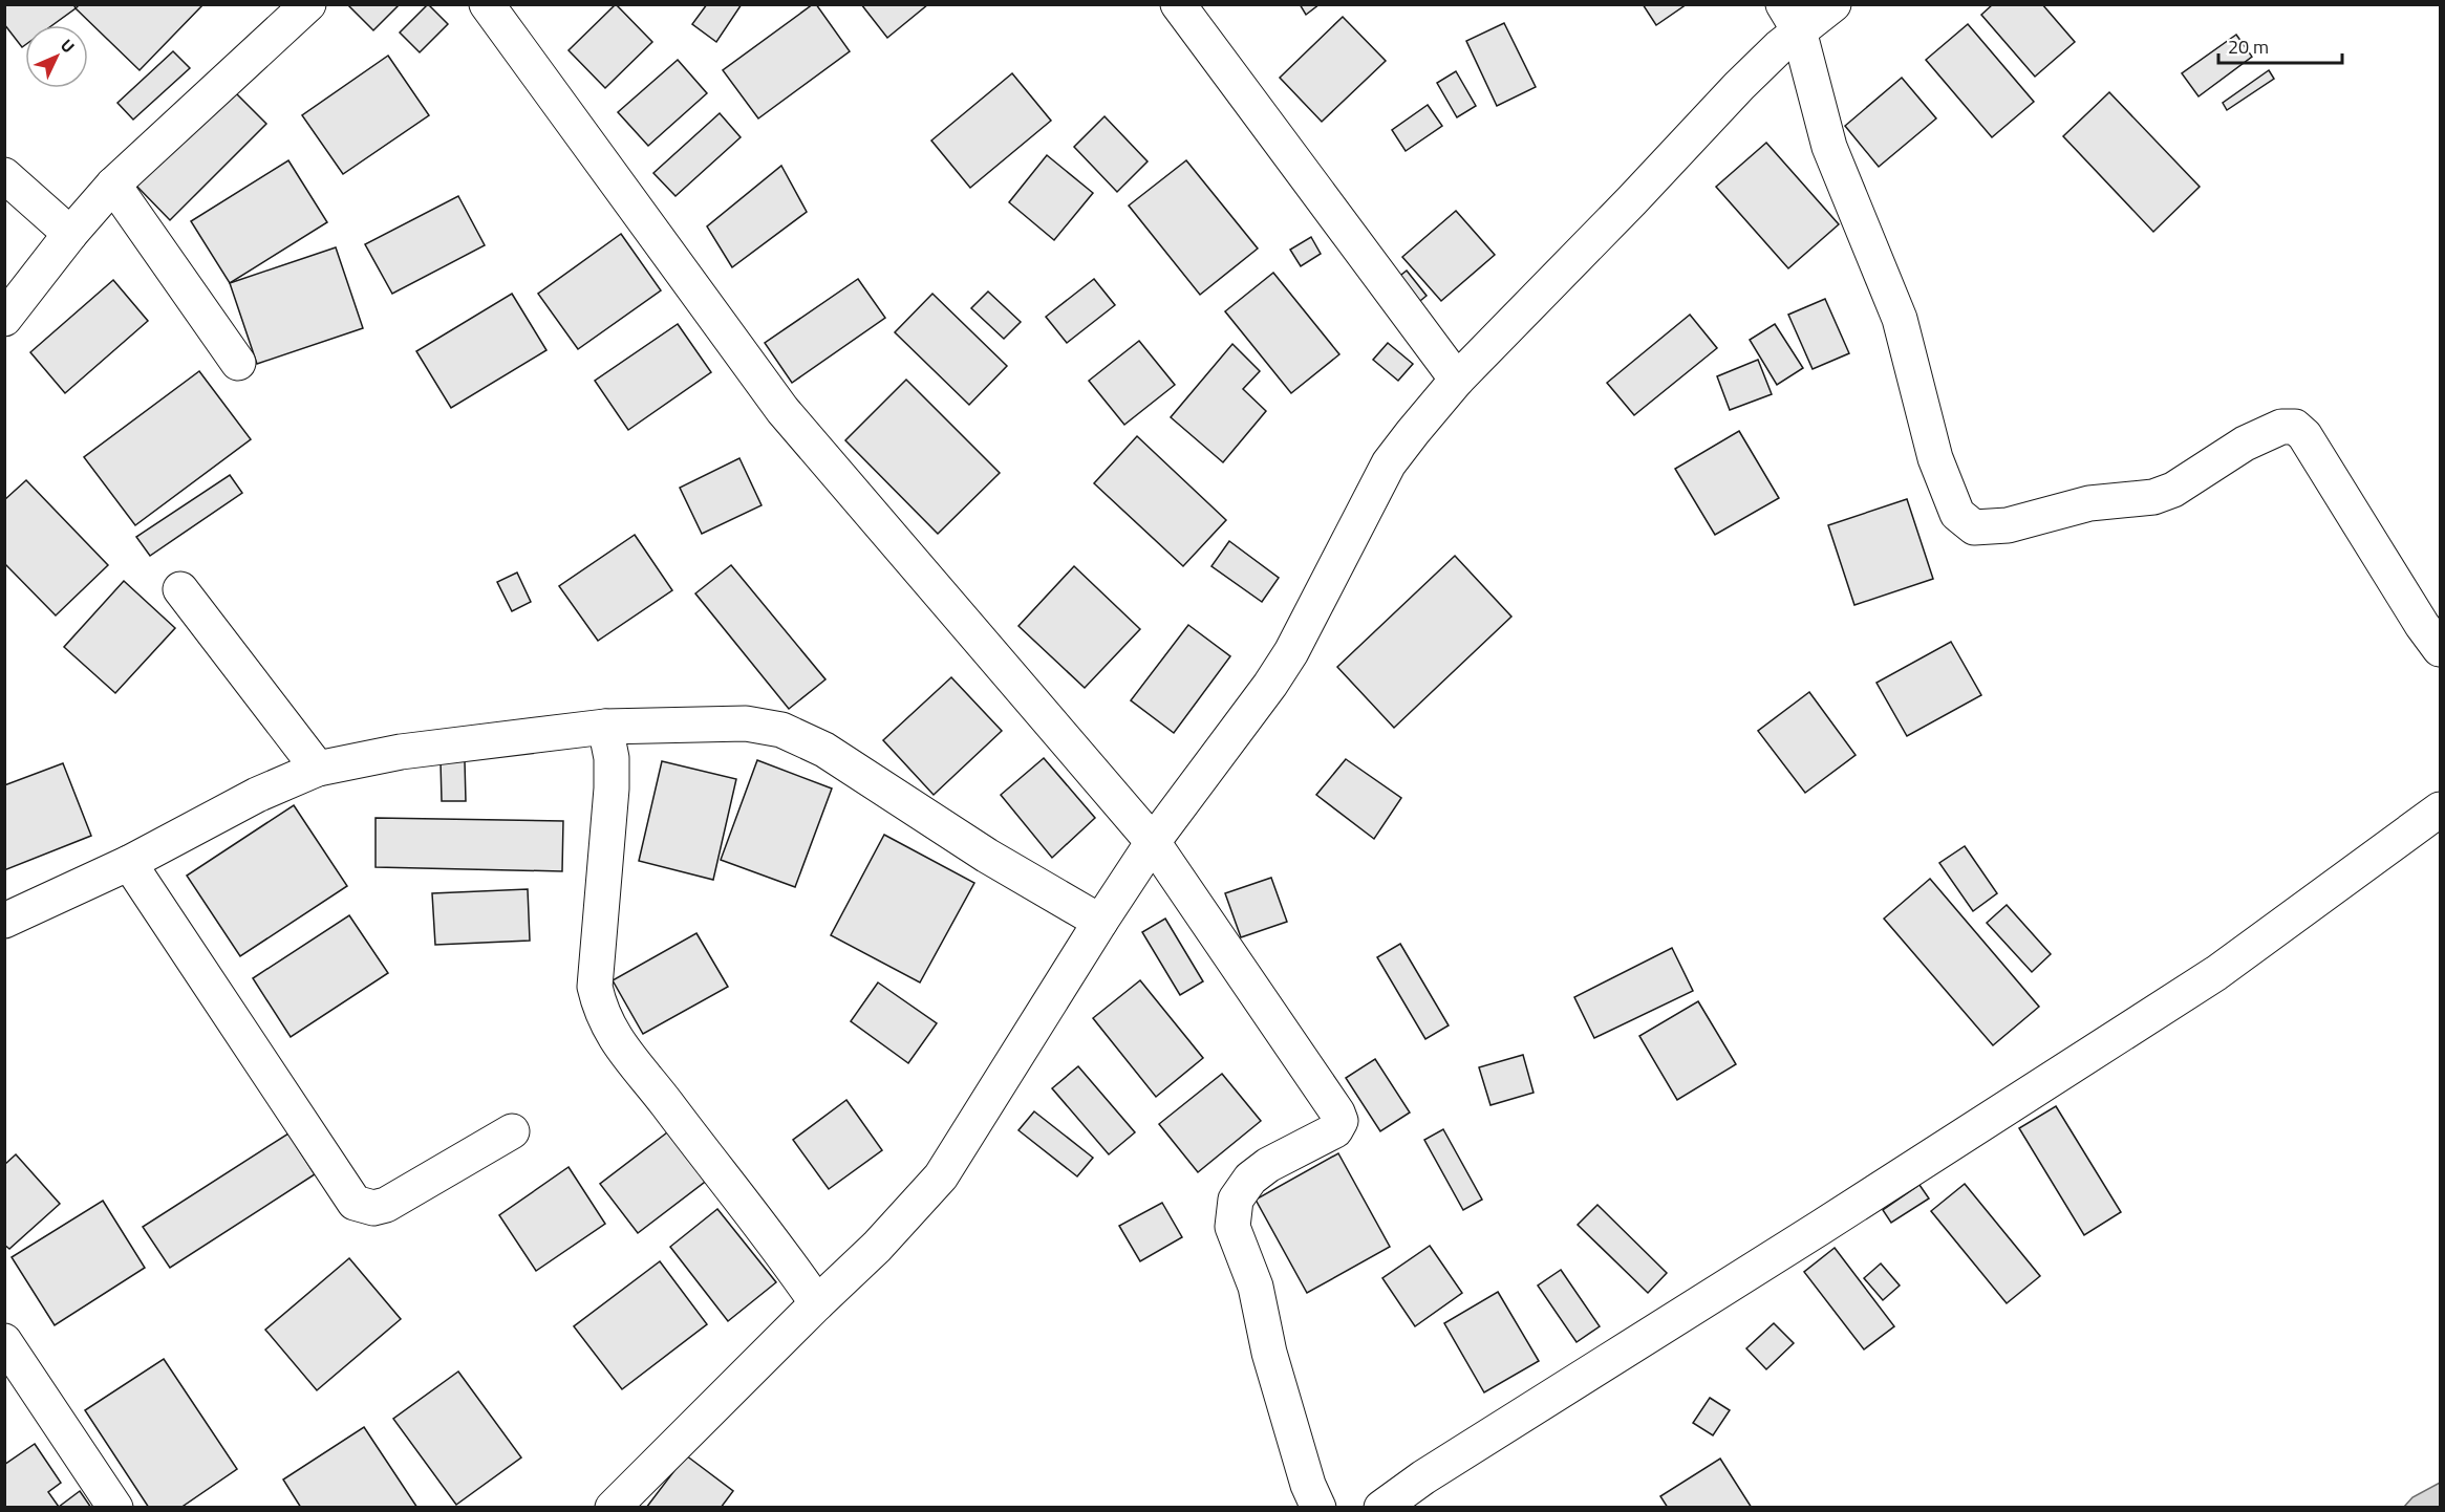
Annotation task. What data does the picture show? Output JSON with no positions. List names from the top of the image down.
{
  "scale_bar": "20 m",
  "north": "top right"
}
